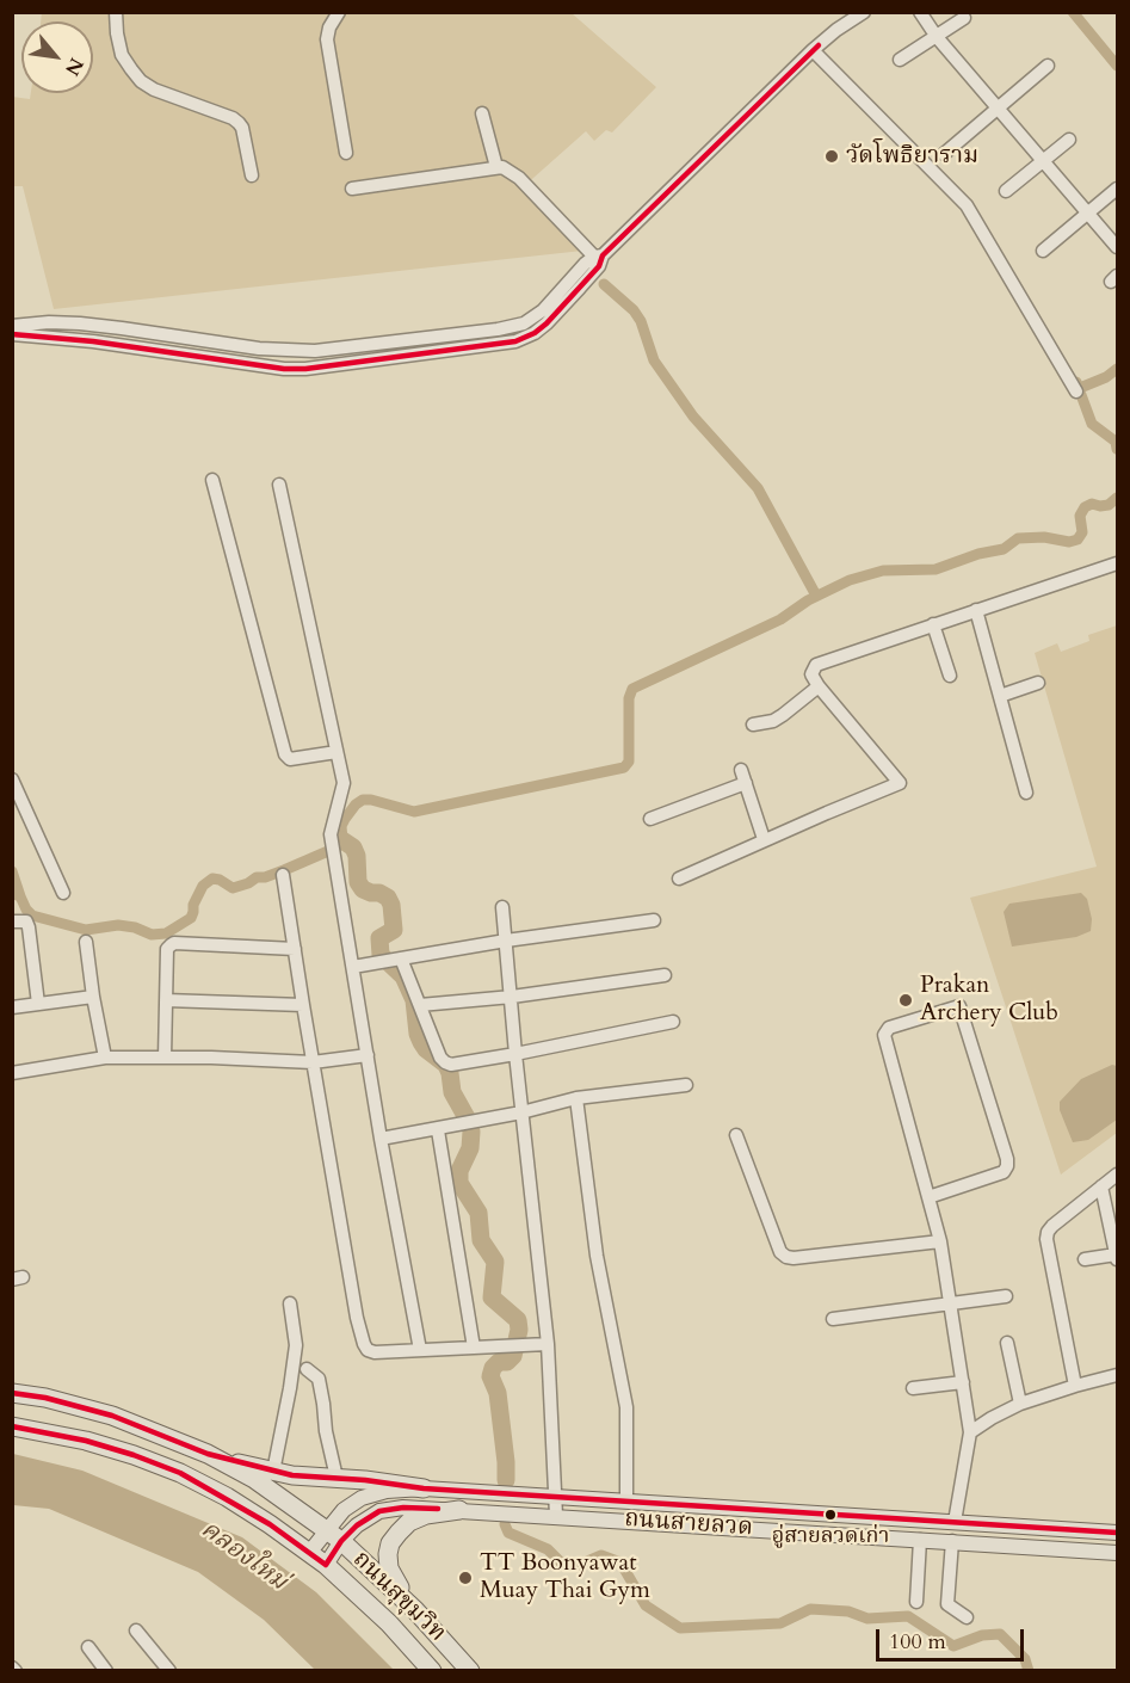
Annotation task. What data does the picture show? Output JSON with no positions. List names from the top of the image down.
{
  "streets": {
    "highway": ["ถนนสุขุมวิท"],
    "main road": ["ถนนสายลวด"]
  },
  "crossings": [
    ["ถนนสายลวด", "ถนนสุขุมวิท"]
  ],
  "water": ["คลองใหม่"],
  "places": [
    "วัดโพธิยาราม",
    "Prakan Archery Club",
    "อู่สายลวดเก่า",
    "TT Boonyawat Muay Thai Gym"
  ],
  "scale_bar": "100 m",
  "north": "bottom right"
}
